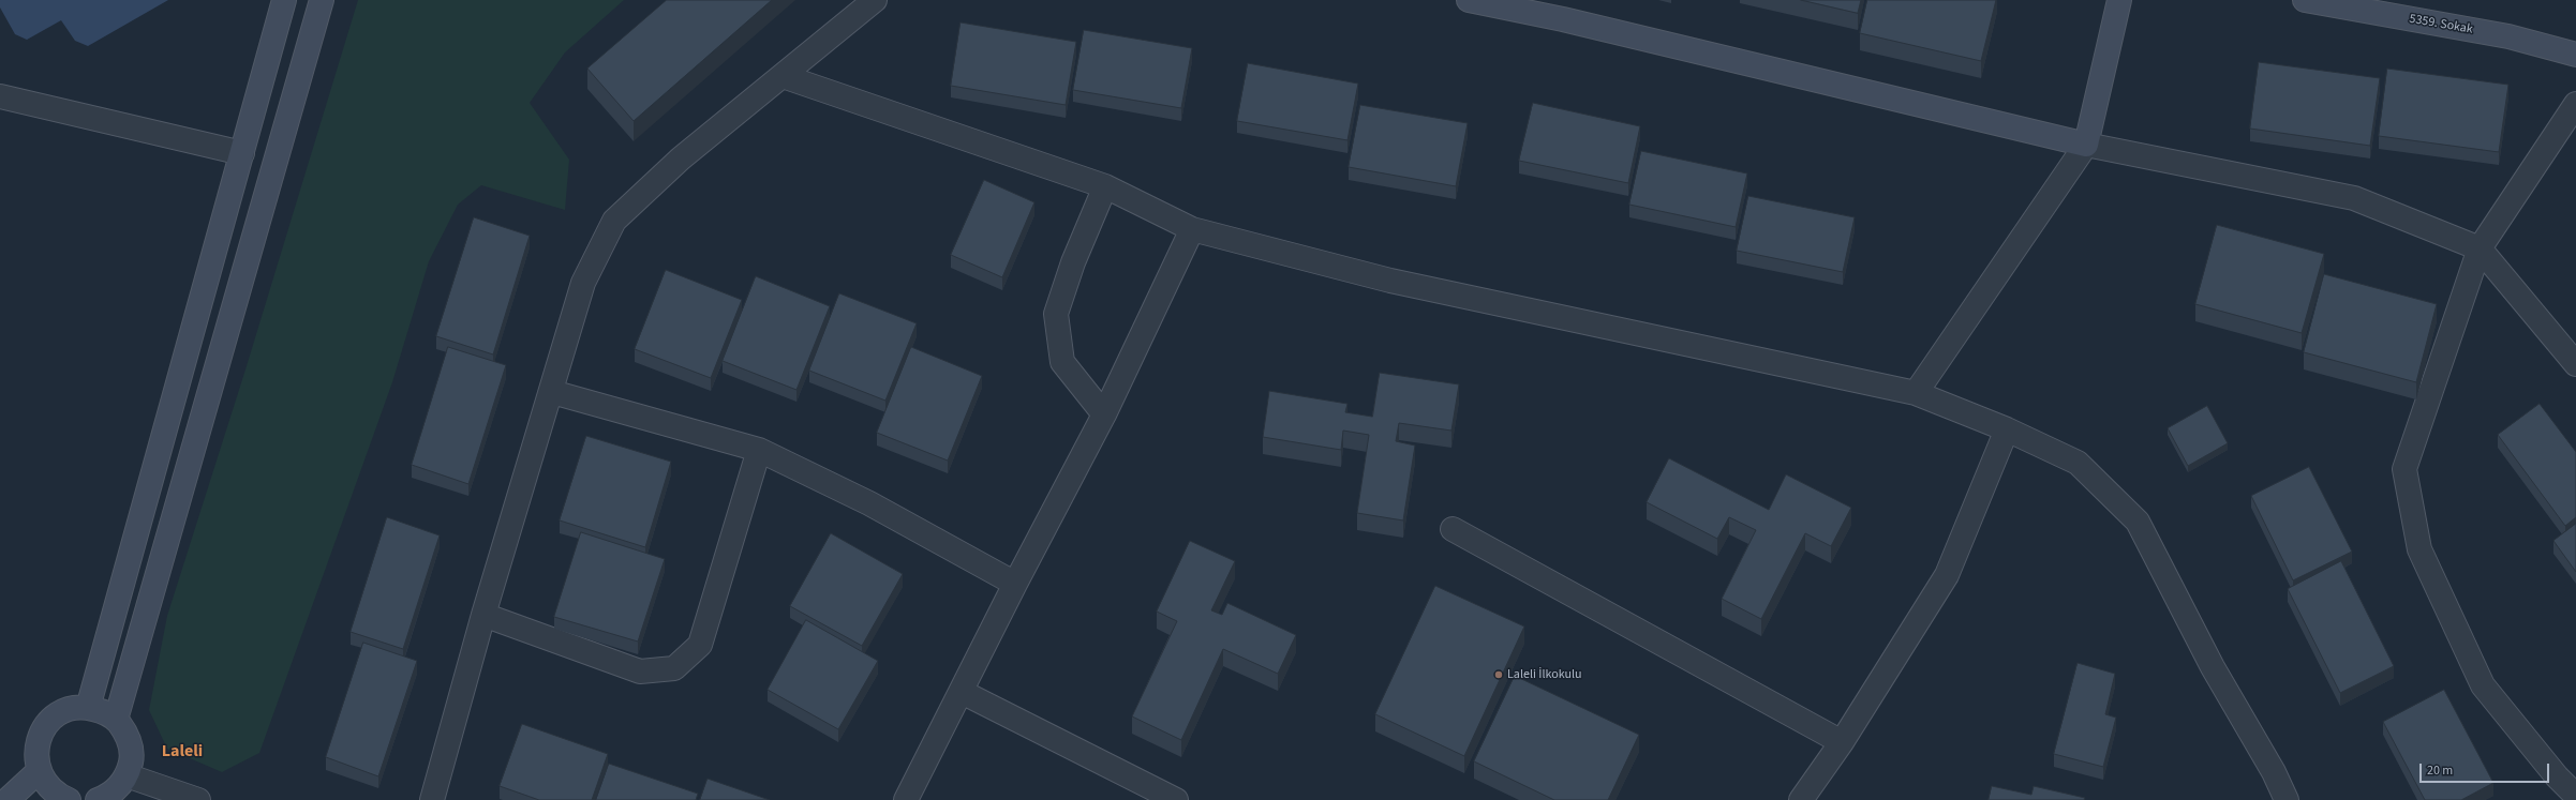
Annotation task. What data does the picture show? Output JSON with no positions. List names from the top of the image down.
{
  "streets": {
    "street": ["5359. Sokak"]
  },
  "districts": ["Laleli"],
  "places": ["Laleli İlkokulu"],
  "scale_bar": "20 m"
}
